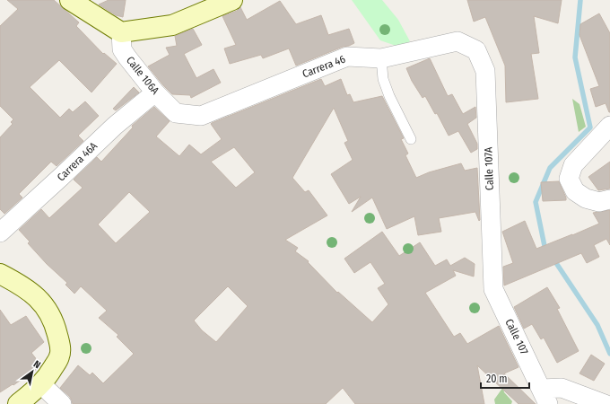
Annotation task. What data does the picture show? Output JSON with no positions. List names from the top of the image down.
{
  "streets": {
    "street": [
      "Carrera 46",
      "Calle 106A",
      "Carrera 46A",
      "Calle 107A",
      "Calle 107"
    ]
  },
  "crossings": [
    ["Carrera 46", "Calle 106A"],
    ["Carrera 46", "Calle 107A"],
    ["Calle 106A", "Carrera 46A"],
    ["Calle 107A", "Calle 107"]
  ],
  "scale_bar": "20 m",
  "north": "top right"
}
